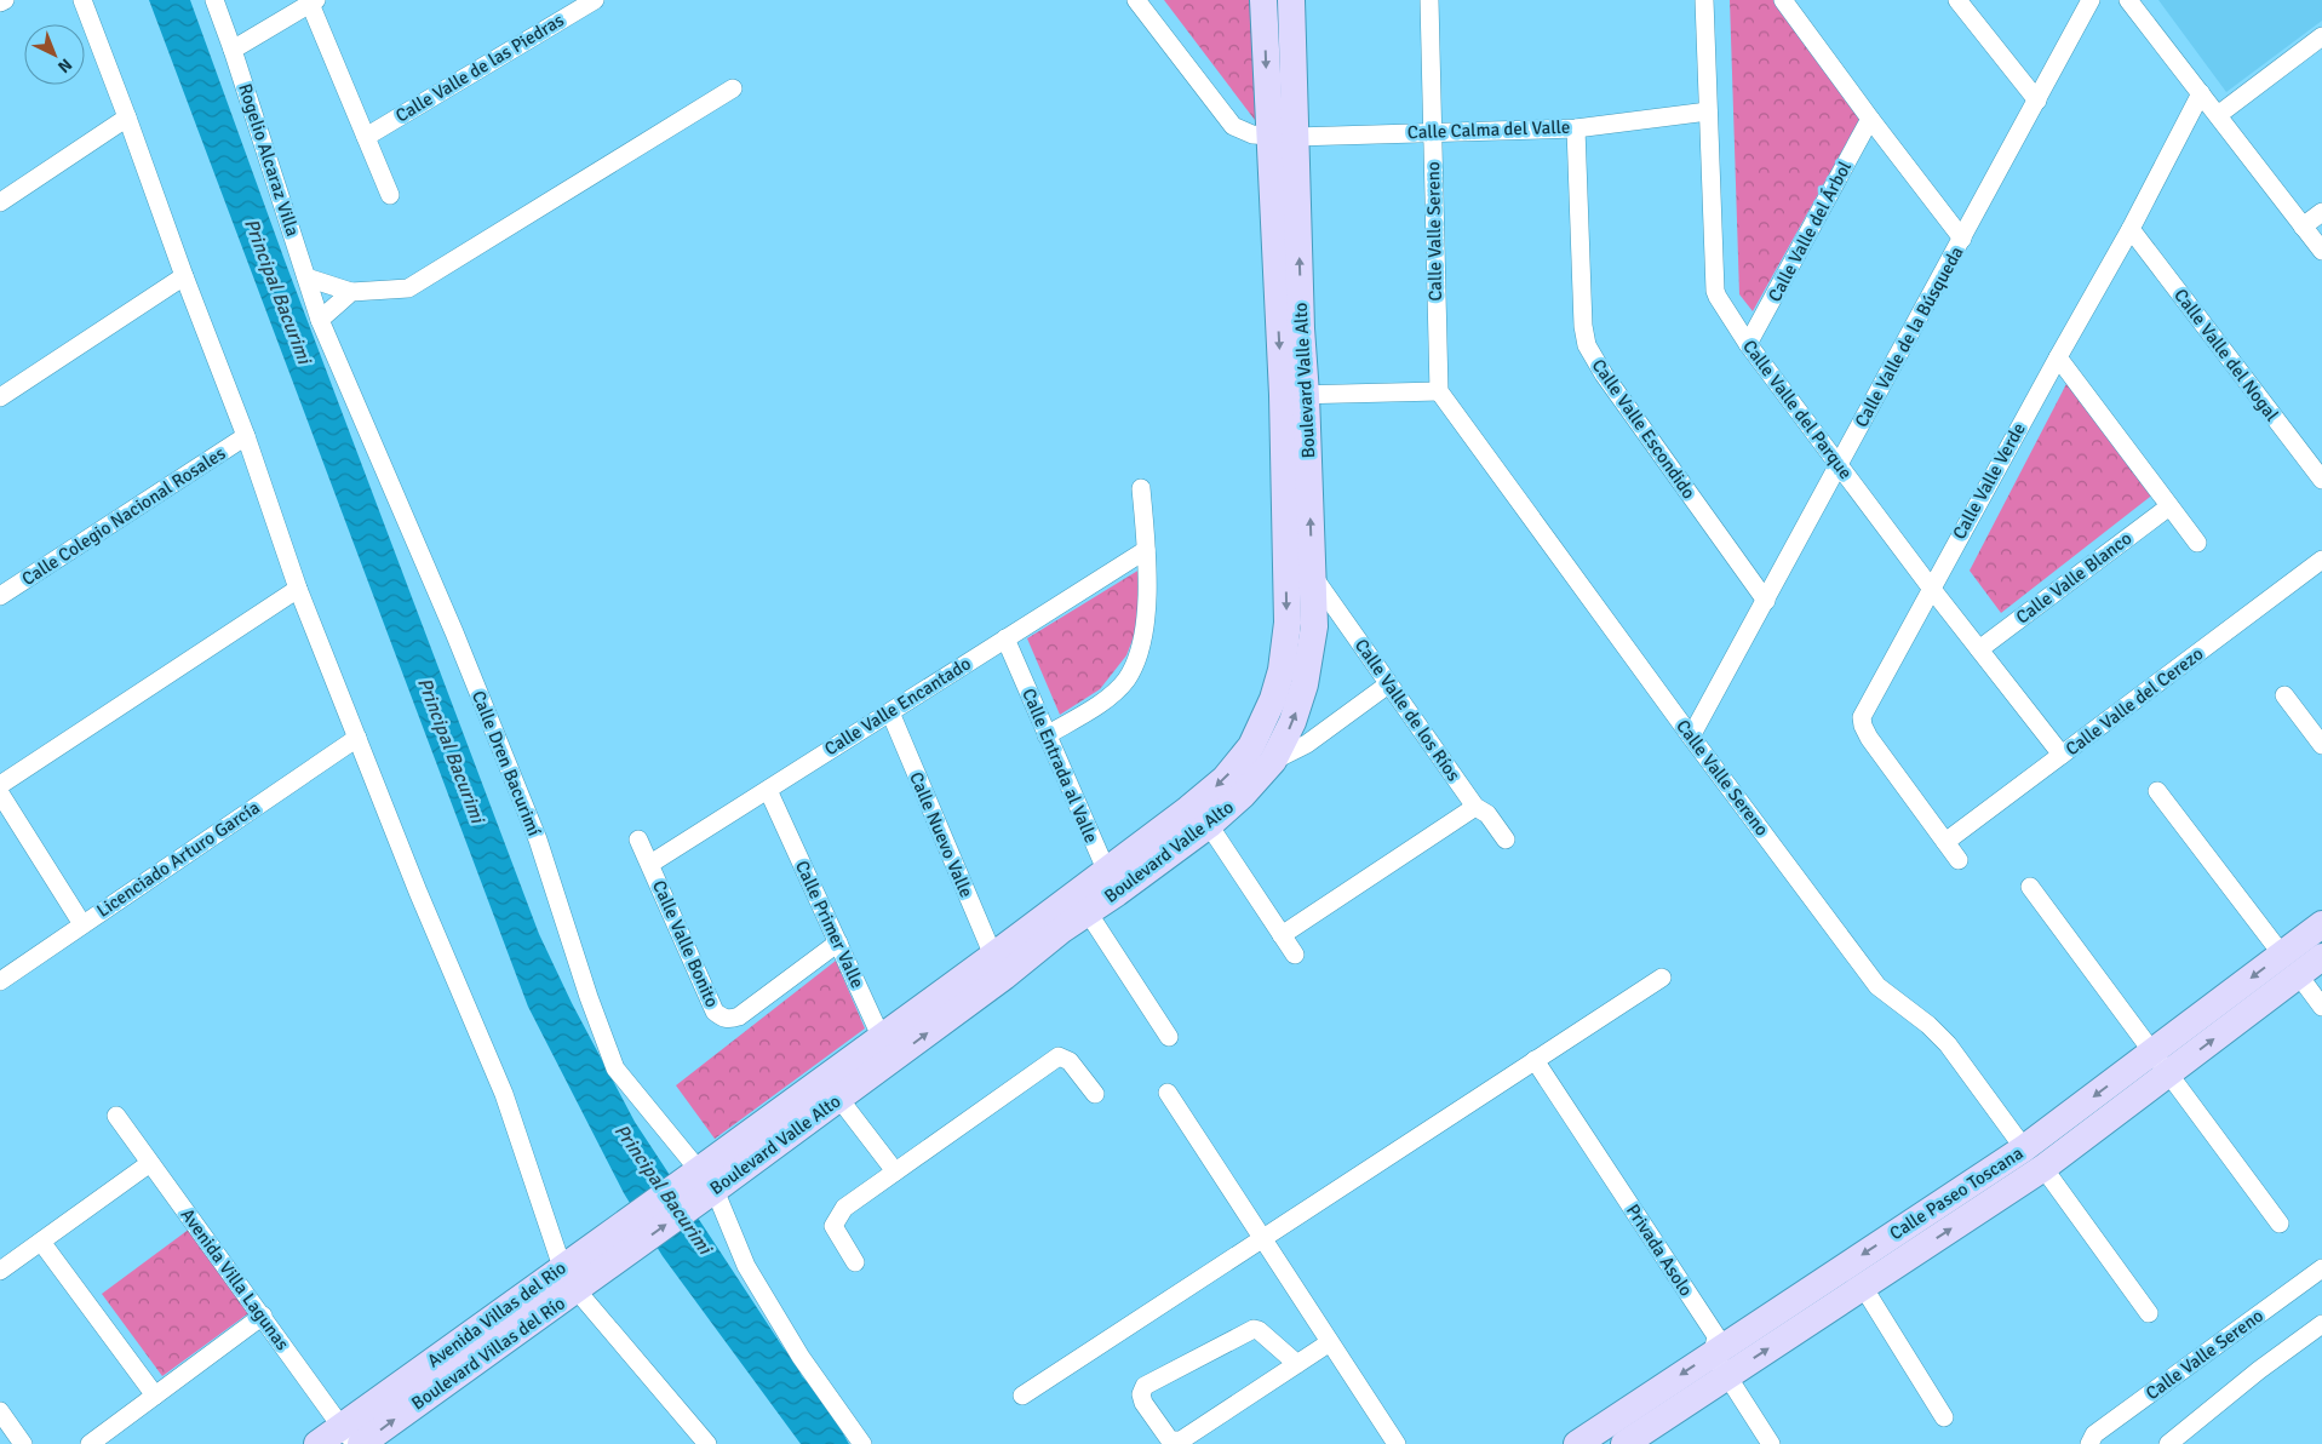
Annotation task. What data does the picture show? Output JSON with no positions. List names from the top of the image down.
{
  "streets": {
    "street": [
      "Calle Valle de las Piedras",
      "Calle Calma del Valle",
      "Rogelio Alcaraz Villa",
      "Calle Valle Sereno",
      "Calle Valle del Árbol",
      "Calle Valle de la Búsqueda",
      "Calle Valle del Nogal",
      "Boulevard Valle Alto",
      "Calle Valle del Parque",
      "Calle Valle Escondido",
      "Calle Valle Verde",
      "Calle Colegio Nacional Rosales",
      "Calle Valle Blanco",
      "Calle Valle del Cerezo",
      "Calle Valle Encantado",
      "Calle Valle de los Ríos",
      "Calle Dren Bacurimí",
      "Calle Entrada al Valle",
      "Calle Nuevo Valle",
      "Licenciado Arturo García",
      "Calle Primer Valle",
      "Calle Valle Bonito",
      "Calle Paseo Toscana",
      "Privada Asolo",
      "Avenida Villa Lagunas",
      "Avenida Villas del Rio",
      "Boulevard Villas del Río"
    ]
  },
  "crossings": [
    ["Calle Calma del Valle", "Calle Valle Sereno"],
    ["Calle Calma del Valle", "Boulevard Valle Alto"],
    ["Calle Calma del Valle", "Calle Valle del Parque"],
    ["Calle Calma del Valle", "Calle Valle Escondido"],
    ["Rogelio Alcaraz Villa", "Calle Dren Bacurimí"],
    ["Calle Valle Sereno", "Calle Valle de la Búsqueda"],
    ["Calle Valle Sereno", "Calle Paseo Toscana"],
    ["Calle Valle del Árbol", "Calle Valle del Parque"],
    ["Calle Valle de la Búsqueda", "Calle Valle del Parque"],
    ["Calle Valle de la Búsqueda", "Calle Valle Escondido"],
    ["Calle Valle del Nogal", "Calle Valle Verde"],
    ["Boulevard Valle Alto", "Calle Valle de los Ríos"],
    ["Boulevard Valle Alto", "Calle Dren Bacurimí"],
    ["Boulevard Valle Alto", "Calle Entrada al Valle"],
    ["Boulevard Valle Alto", "Calle Nuevo Valle"],
    ["Boulevard Valle Alto", "Calle Primer Valle"],
    ["Boulevard Valle Alto", "Avenida Villas del Rio"],
    ["Boulevard Valle Alto", "Boulevard Villas del Río"],
    ["Calle Valle del Parque", "Calle Valle Verde"],
    ["Calle Valle del Parque", "Calle Valle Blanco"],
    ["Calle Valle del Parque", "Calle Valle del Cerezo"],
    ["Calle Valle Verde", "Calle Valle del Cerezo"],
    ["Calle Valle Encantado", "Calle Entrada al Valle"],
    ["Calle Valle Encantado", "Calle Nuevo Valle"],
    ["Calle Valle Encantado", "Calle Primer Valle"],
    ["Calle Valle Encantado", "Calle Valle Bonito"],
    ["Calle Primer Valle", "Calle Valle Bonito"],
    ["Calle Paseo Toscana", "Privada Asolo"],
    ["Avenida Villa Lagunas", "Boulevard Villas del Río"],
    ["Avenida Villas del Rio", "Boulevard Villas del Río"]
  ],
  "one_way": ["Boulevard Villas del Río"],
  "water": ["Principal Bacurimi"],
  "north": "bottom right"
}
